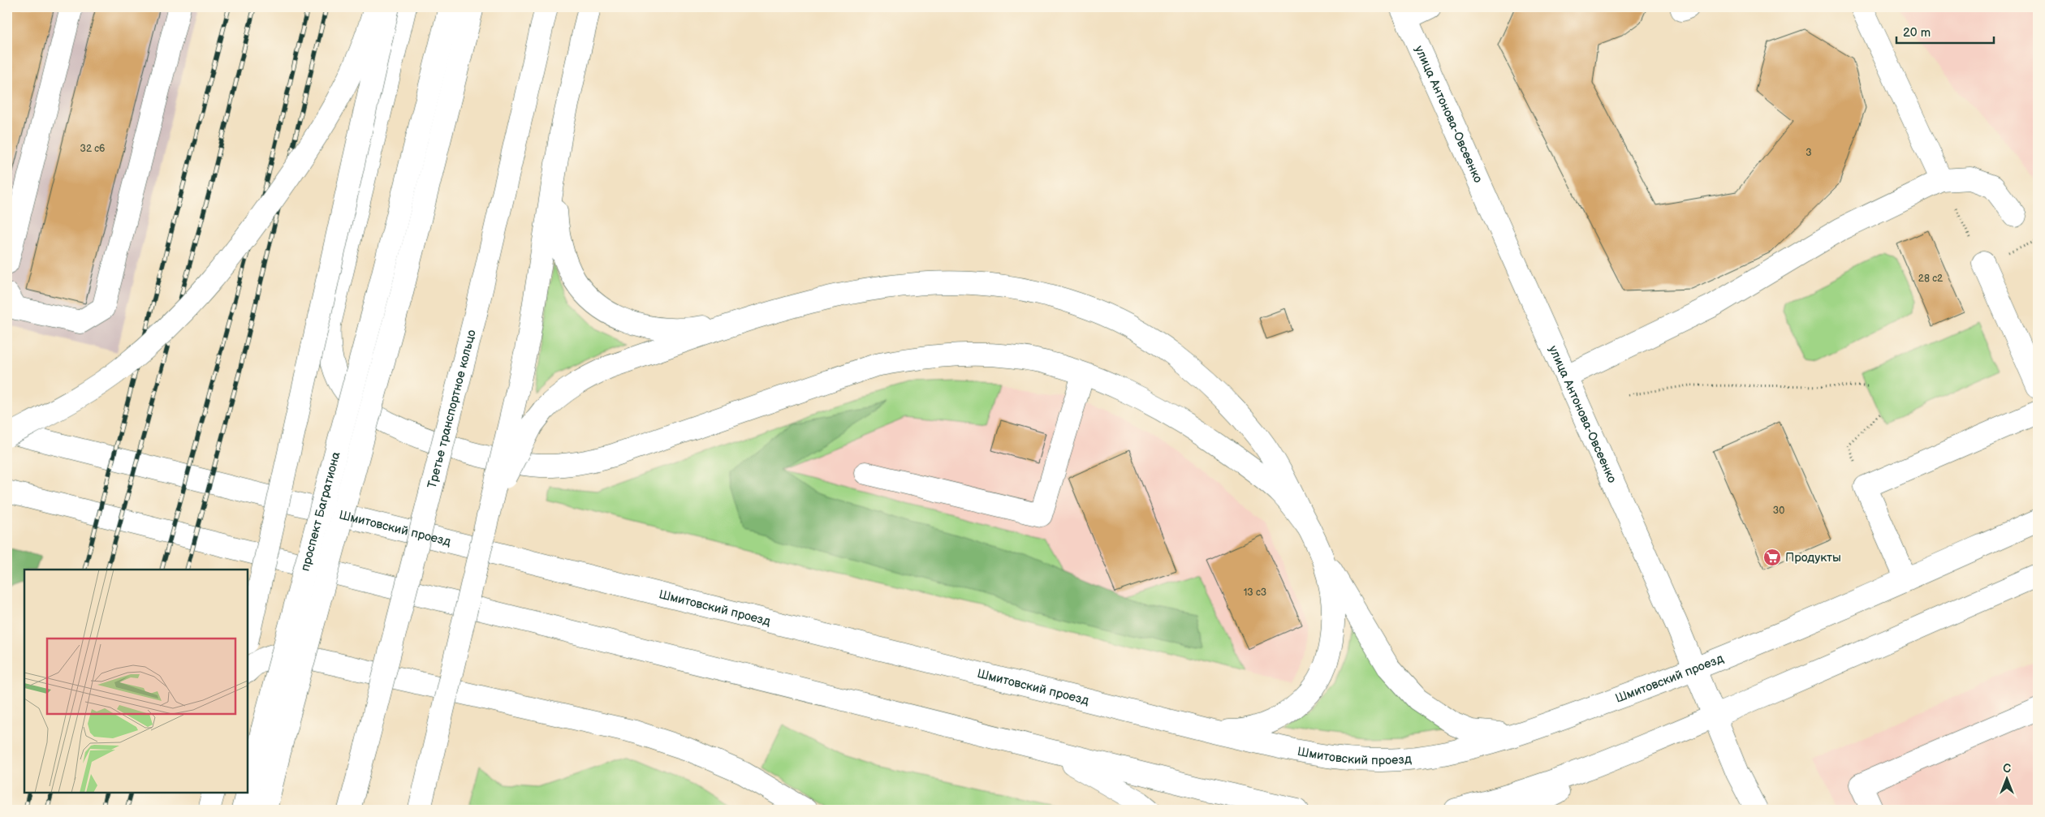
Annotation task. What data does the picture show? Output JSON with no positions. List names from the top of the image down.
{
  "streets": {
    "main road": [
      "улица Антонова-Овсеенко",
      "Третье транспортное кольцо",
      "проспект Багратиона",
      "Шмитовский проезд"
    ]
  },
  "crossings": [
    ["улица Антонова-Овсеенко", "Шмитовский проезд"]
  ],
  "places": {
    "supermarket": ["Продукты"]
  },
  "house_numbers": [
    "32 с6",
    "3",
    "28 с2",
    "30",
    "13 с3"
  ],
  "scale_bar": "20 m",
  "north": "top"
}
